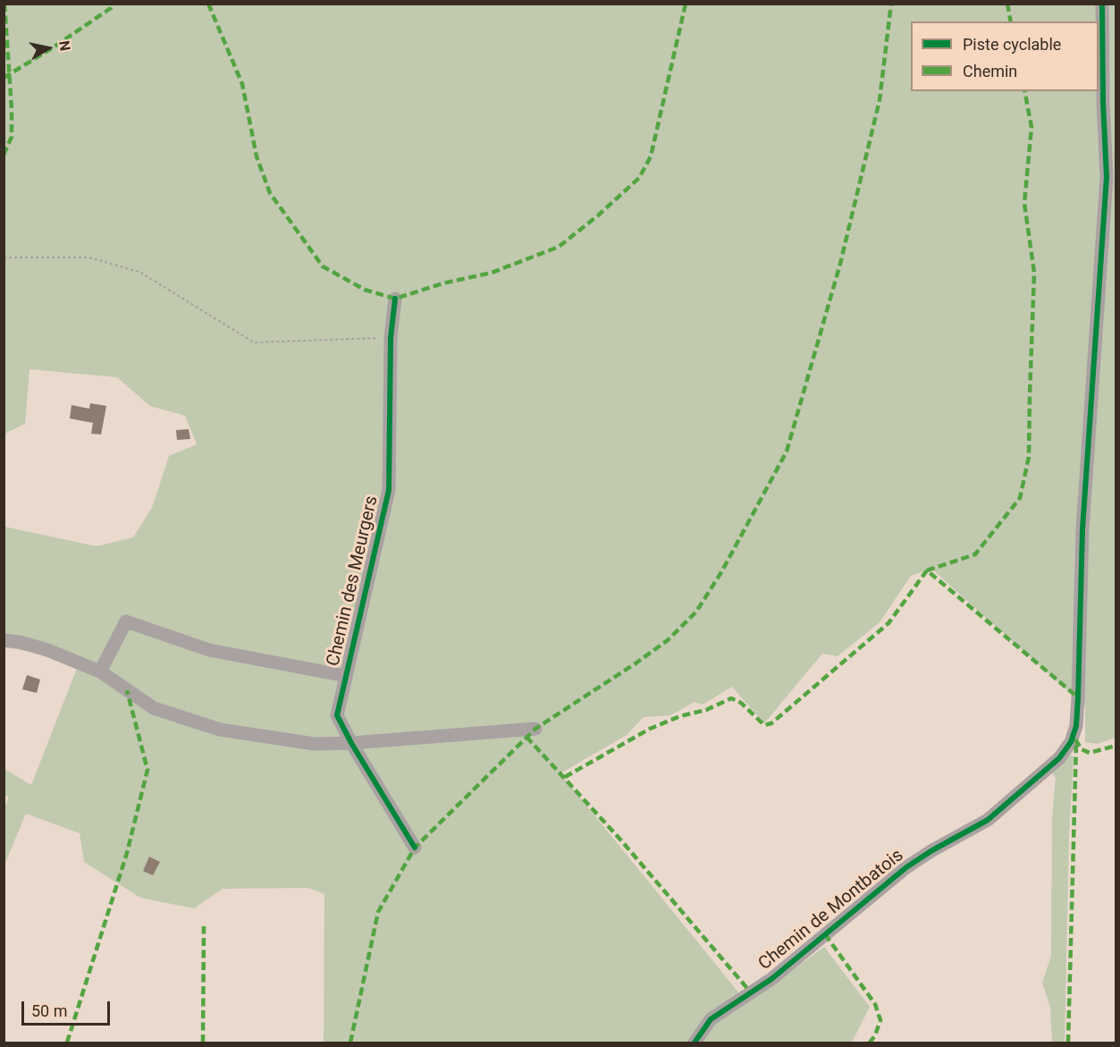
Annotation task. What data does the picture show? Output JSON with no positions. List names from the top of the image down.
{
  "streets": {
    "street": ["Chemin des Meurgers", "Chemin de Montbatois"]
  },
  "legend": ["Piste cyclable", "Chemin"],
  "scale_bar": "50 m",
  "north": "right"
}
